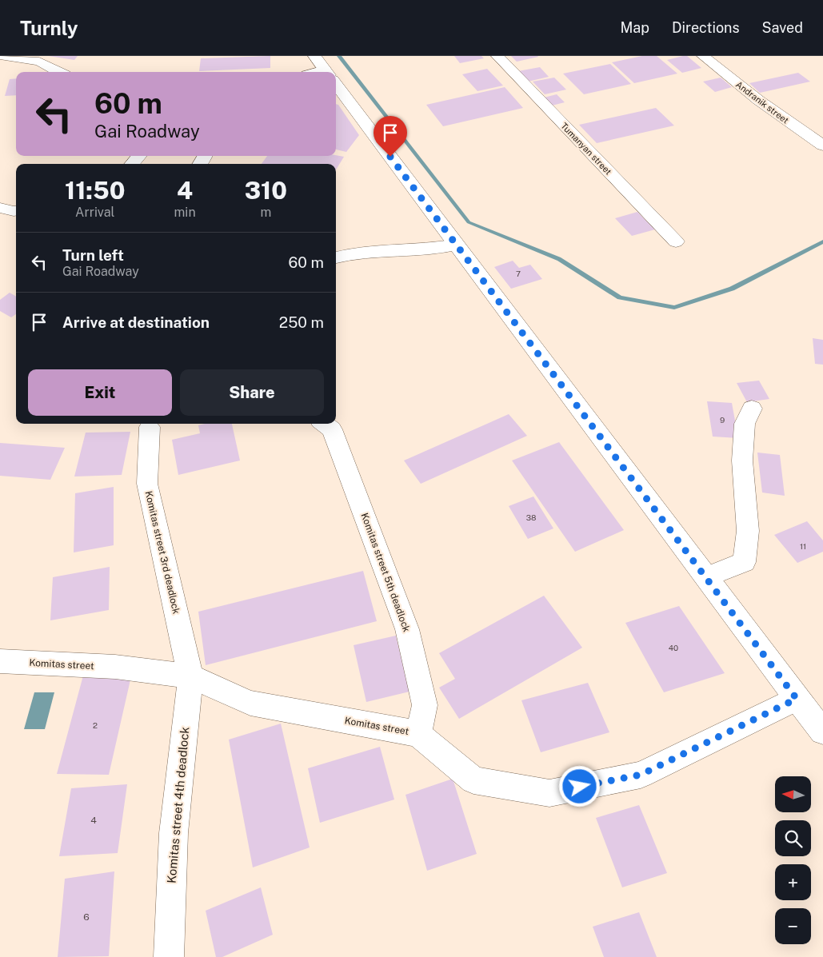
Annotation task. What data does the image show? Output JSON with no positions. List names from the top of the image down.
{
  "streets": {
    "street": [
      "Andranik street",
      "Tumanyan street",
      "Komitas street 3rd deadlock",
      "Komitas street 5th deadlock",
      "Komitas street",
      "Komitas street 4th deadlock"
    ]
  },
  "crossings": [
    ["Komitas street 3rd deadlock", "Komitas street"],
    ["Komitas street 3rd deadlock", "Komitas street 4th deadlock"],
    ["Komitas street 5th deadlock", "Komitas street"],
    ["Komitas street", "Komitas street 4th deadlock"]
  ],
  "house_numbers": [
    "7",
    "9",
    "38",
    "11",
    "40",
    "2",
    "4",
    "6"
  ],
  "north": "left",
  "page": {
    "header": "Turnly",
    "nav": ["Map", "Directions", "Saved"],
    "turn": ["60 m", "Gai Roadway"],
    "eta": [
      "11:50",
      "Arrival",
      "4",
      "min",
      "310",
      "m"
    ],
    "list": [
      {
        "name": "Turn left",
        "note": "Gai Roadway",
        "value": "60 m"
      },
      {
        "name": "Arrive at destination",
        "value": "250 m"
      }
    ],
    "buttons": ["Exit", "Share"],
    "map_buttons": ["+", "−"]
  }
}
